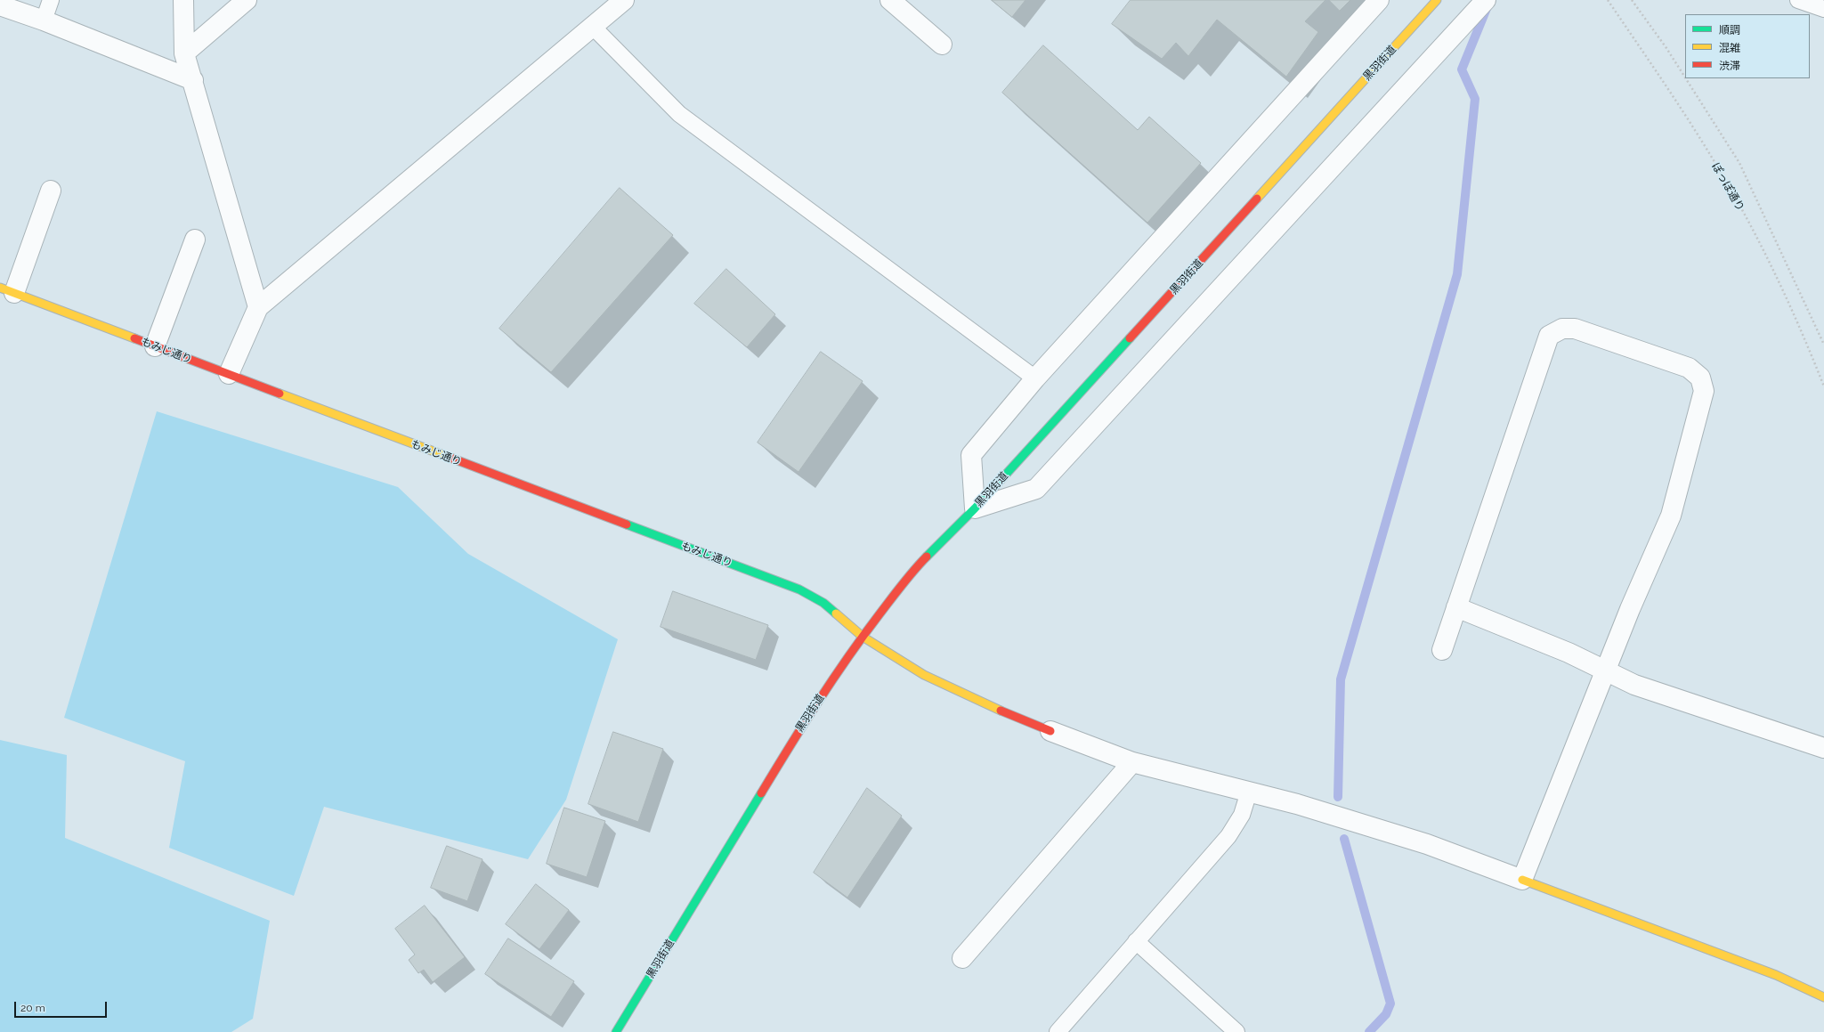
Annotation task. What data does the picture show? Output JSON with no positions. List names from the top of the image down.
{
  "streets": {
    "street": ["黒羽街道", "もみじ通り"],
    "path": ["ぽっぽ通り"]
  },
  "crossings": [
    ["黒羽街道", "もみじ通り"]
  ],
  "legend": ["順調", "混雑", "渋滞"],
  "scale_bar": "20 m"
}
